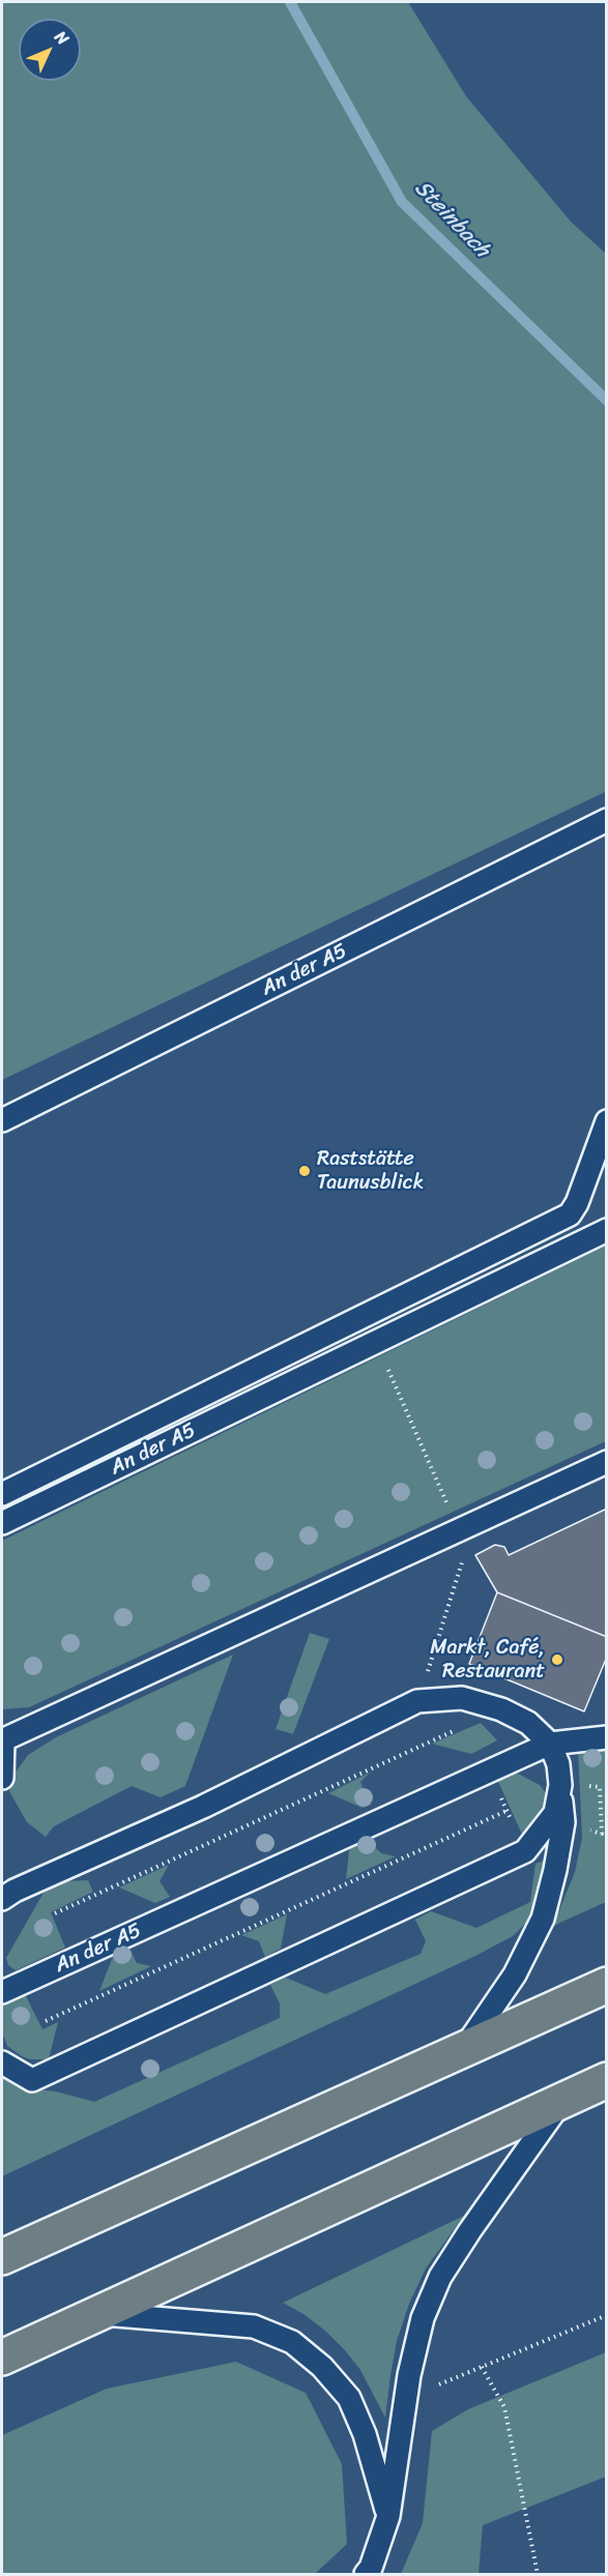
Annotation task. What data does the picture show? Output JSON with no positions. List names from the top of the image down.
{
  "streets": {
    "lane": ["An der A5"]
  },
  "water": ["Steinbach"],
  "places": ["Raststätte Taunusblick", "Markt, Café, Restaurant"],
  "north": "top right"
}
